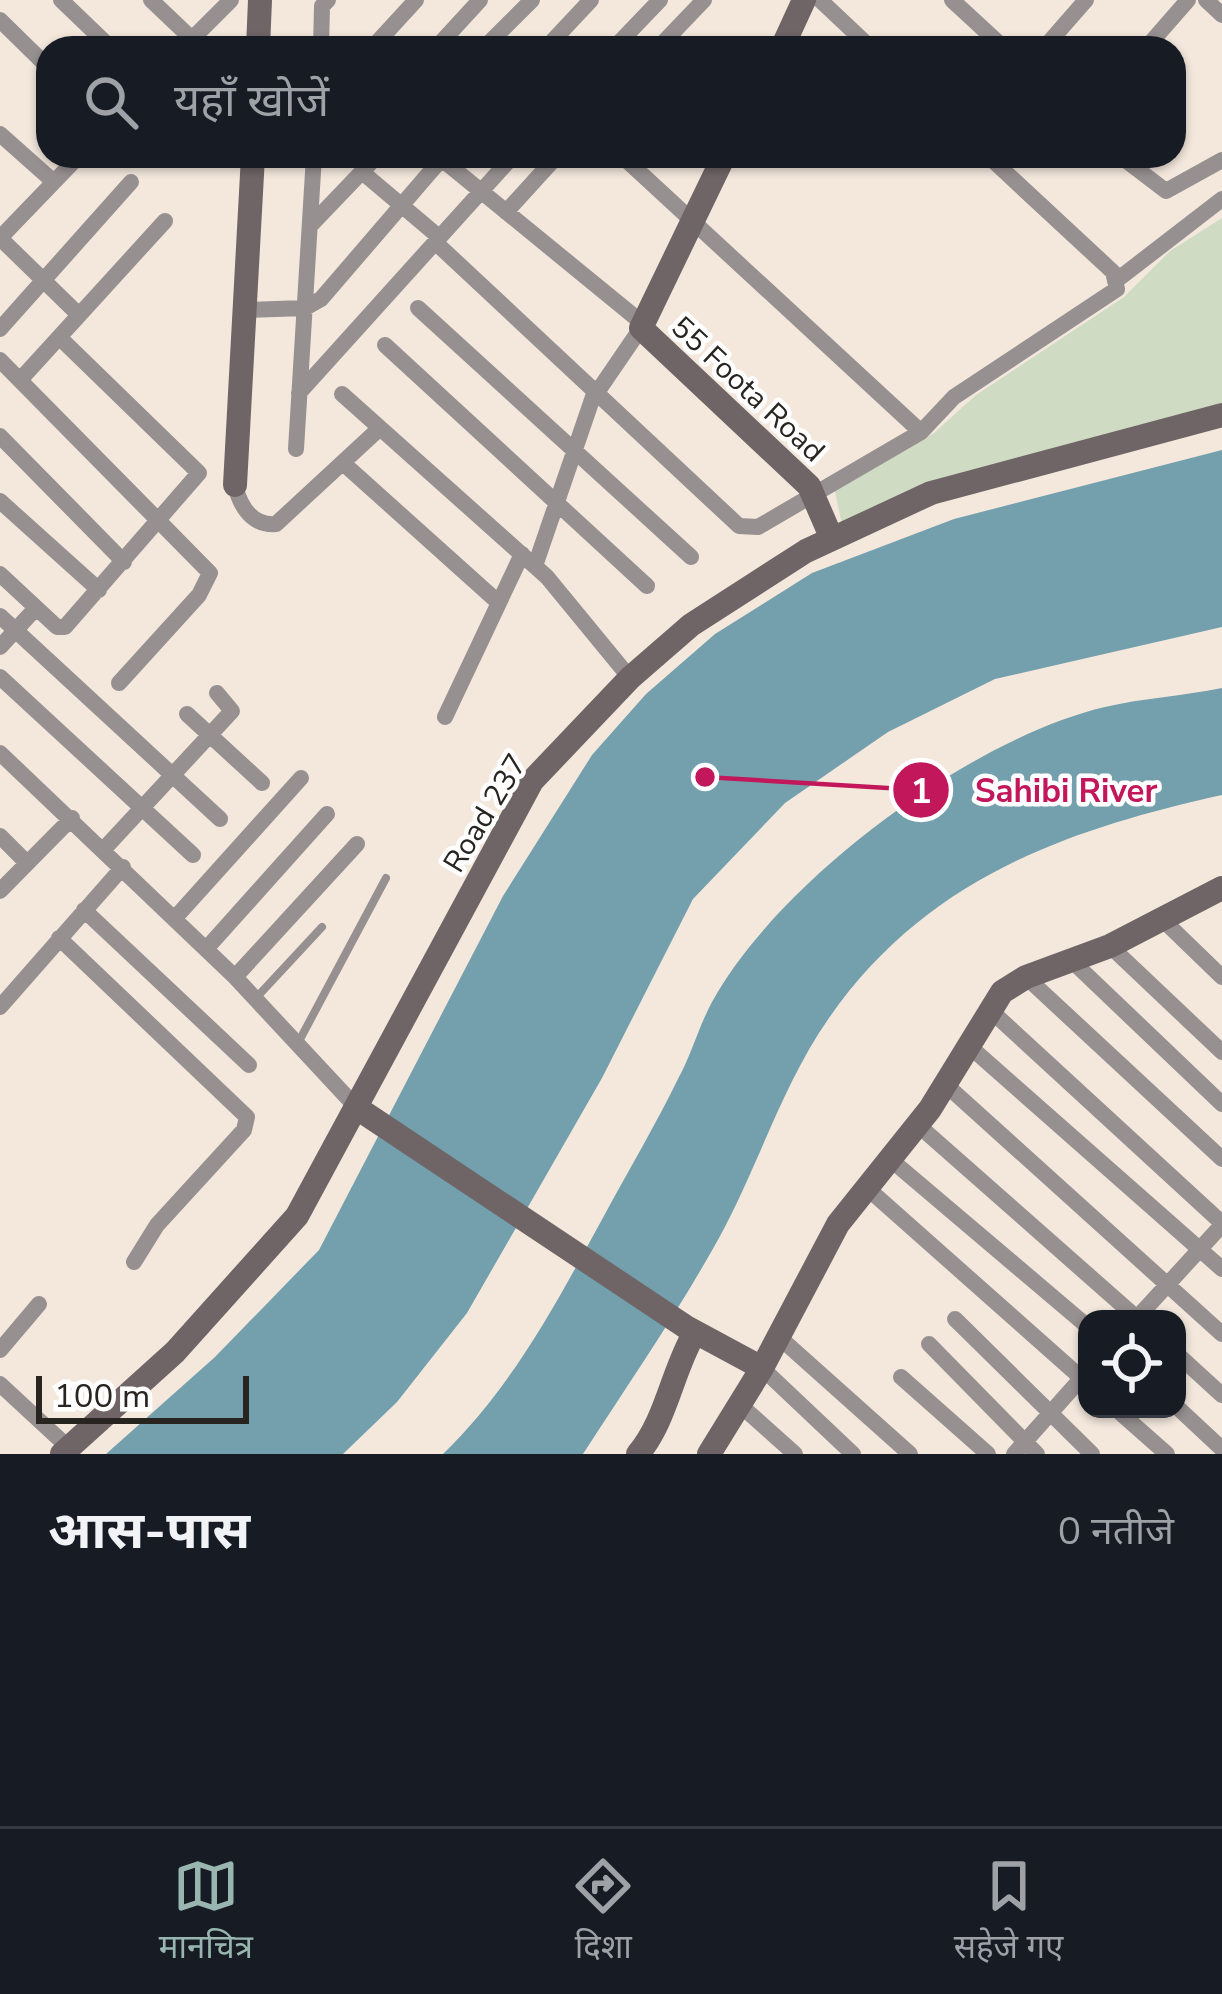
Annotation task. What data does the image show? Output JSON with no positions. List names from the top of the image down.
{
  "streets": {
    "street": ["55 Foota Road", "Road 237"]
  },
  "crossings": [
    ["55 Foota Road", "Road 237"]
  ],
  "places": ["Sahibi River"],
  "scale_bar": "100 m",
  "page": {
    "search": "यहाँ खोजें",
    "scale": "100 m",
    "heading": ["आस-पास", "0 नतीजे"],
    "nav": ["मानचित्र", "दिशा", "सहेजे गए"]
  }
}
